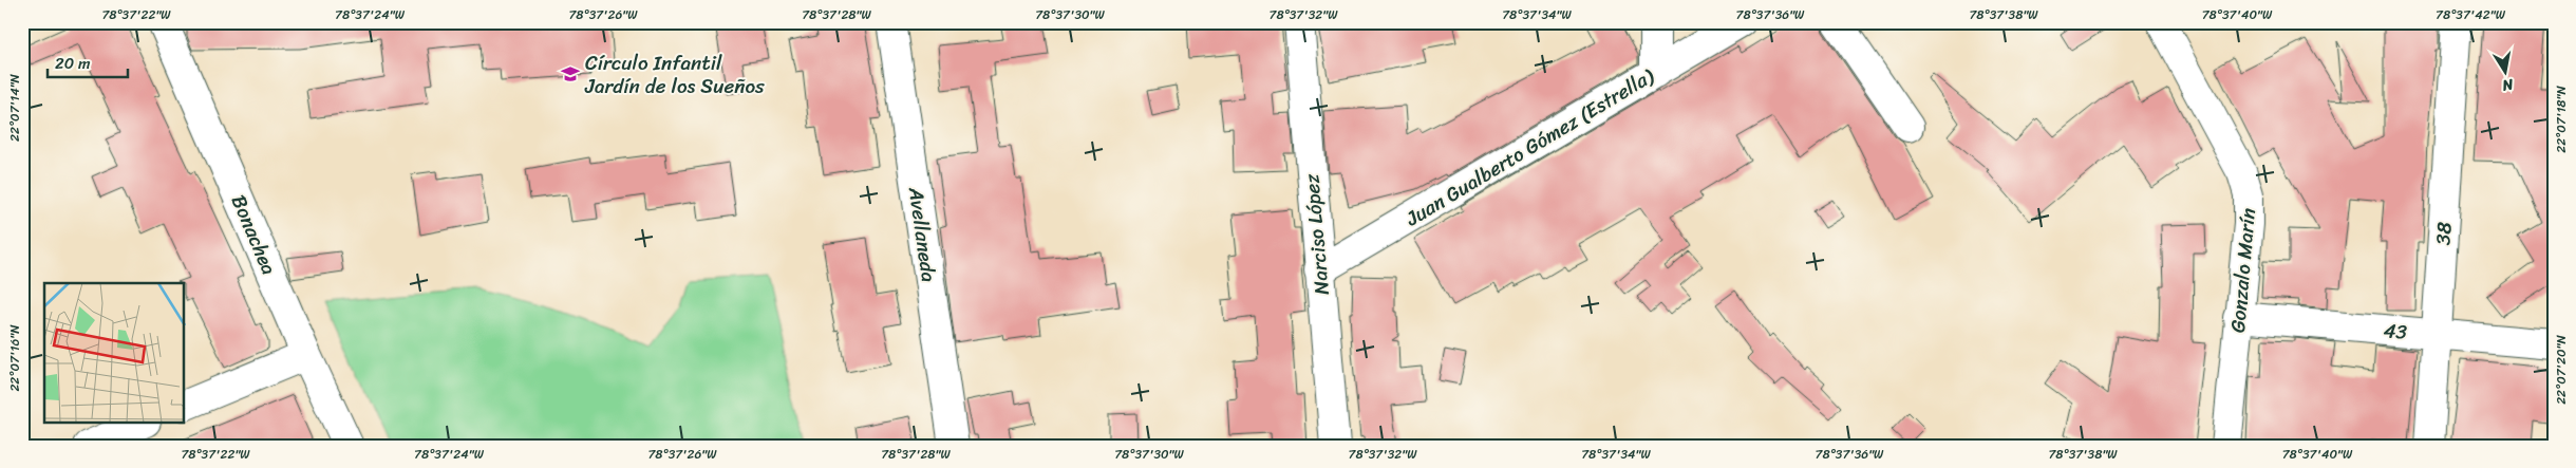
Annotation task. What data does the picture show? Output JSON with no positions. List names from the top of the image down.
{
  "streets": {
    "street": [
      "Juan Gualberto Gómez (Estrella)",
      "38",
      "Bonachea",
      "Avellaneda",
      "Narciso López",
      "Gonzalo Marín",
      "43"
    ]
  },
  "crossings": [
    ["Juan Gualberto Gómez (Estrella)", "Narciso López"],
    ["38", "43"],
    ["Gonzalo Marín", "43"]
  ],
  "places": {
    "school or university": ["Círculo Infantil Jardín de los Sueños"]
  },
  "scale_bar": "20 m",
  "north": "bottom",
  "coordinates": [
    "78°37'22\"W",
    "78°37'24\"W",
    "78°37'26\"W",
    "78°37'28\"W",
    "78°37'30\"W",
    "78°37'32\"W",
    "78°37'34\"W",
    "78°37'36\"W",
    "78°37'38\"W",
    "78°37'40\"W",
    "78°37'42\"W",
    "22°07'14\"N",
    "22°07'18\"N",
    "22°07'16\"N",
    "22°07'20\"N"
  ]
}
